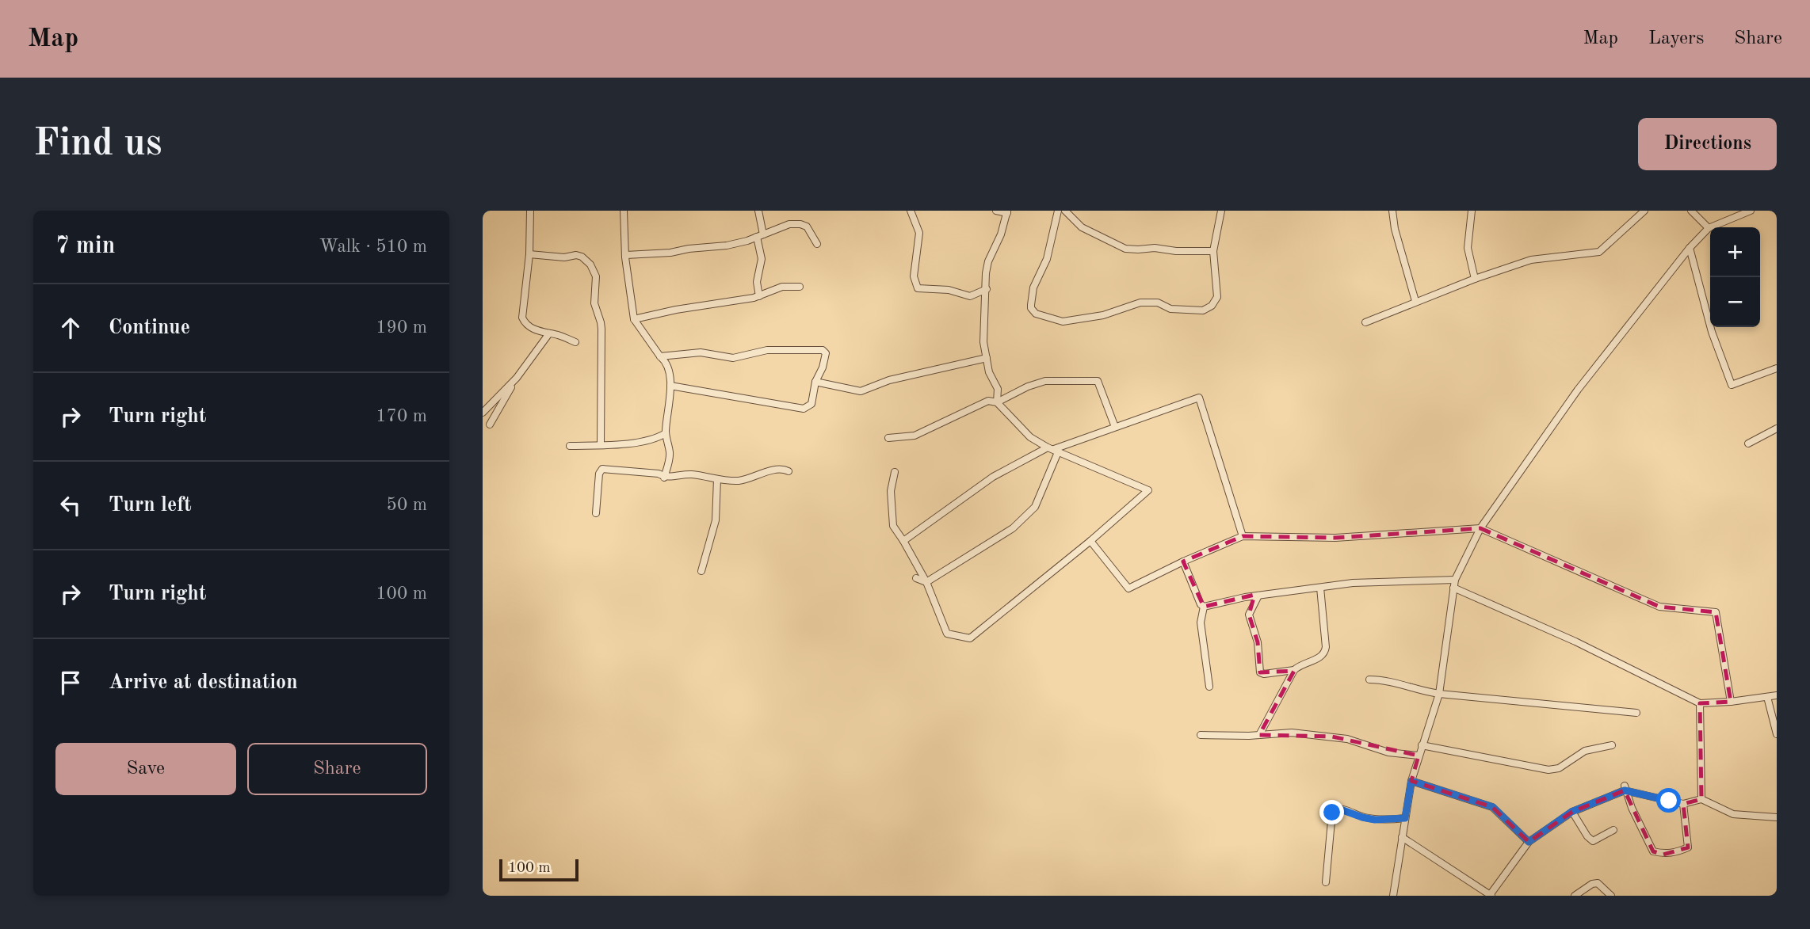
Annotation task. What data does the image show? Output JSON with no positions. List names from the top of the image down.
{
  "scale_bar": "100 m",
  "page": {
    "header": "Map",
    "nav": ["Map", "Layers", "Share"],
    "buttons": [
      "Directions",
      ["Save", "Share"]
    ],
    "title": "Find us",
    "heading": ["7 min", "Walk · 510 m"],
    "map_buttons": ["+", "−"],
    "list": [
      ["Continue", "190 m"],
      ["Turn right", "170 m"],
      ["Turn left", "50 m"],
      ["Turn right", "100 m"],
      "Arrive at destination"
    ],
    "scale": "100 m"
  }
}
